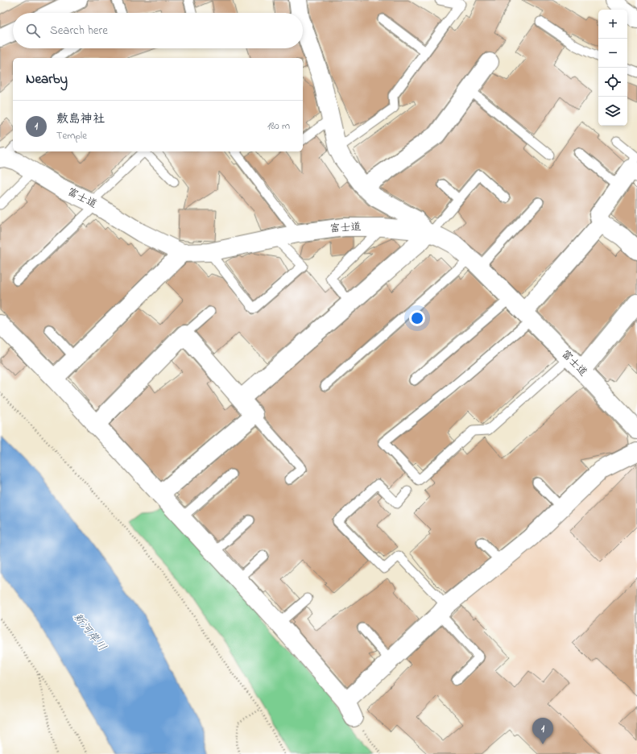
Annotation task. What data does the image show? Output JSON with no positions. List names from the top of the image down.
{
  "streets": {
    "street": ["富士道"]
  },
  "water": ["新河岸川"],
  "page": {
    "map_buttons": ["+", "−"],
    "search": "Search here",
    "heading": "Nearby",
    "list": [
      {
        "mark": "1",
        "name": "敷島神社",
        "note": "Temple",
        "value": "180 m"
      }
    ],
    "pins": "1"
  }
}
